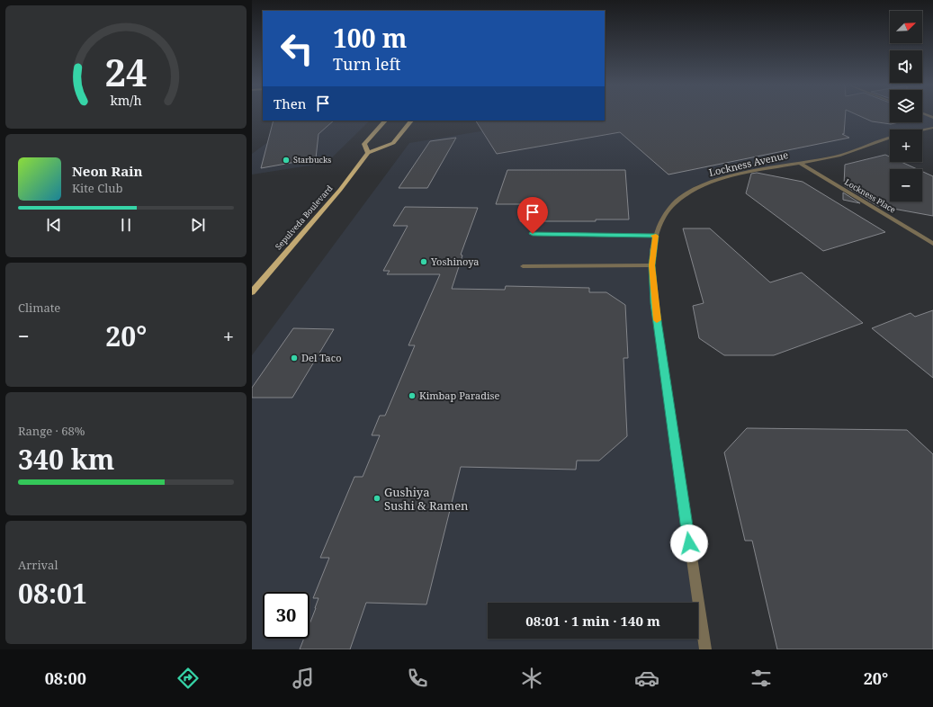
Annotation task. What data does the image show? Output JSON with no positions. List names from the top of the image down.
{
  "streets": {
    "main road": ["Sepulveda Boulevard"],
    "street": ["Lockness Avenue", "Lockness Place"]
  },
  "crossings": [
    ["Lockness Avenue", "Lockness Place"]
  ],
  "places": [
    "Starbucks",
    "Yoshinoya",
    "Del Taco",
    "Kimbap Paradise",
    "Gushiya Sushi & Ramen"
  ],
  "north": "top right",
  "page": {
    "map_buttons": ["+", "−"],
    "turn": ["100 m", "Turn left"],
    "then": "Then",
    "song": ["Neon Rain", "Kite Club"],
    "tile": [
      "Climate",
      ["Range · 68%", "340 km"],
      ["Arrival", "08:01"]
    ],
    "heat": ["−", "20°", "+"],
    "limit": "30",
    "trip": "08:01 · 1 min · 140 m",
    "tabs": ["08:00", "20°"],
    "gauge": ["24", "km/h"]
  }
}
